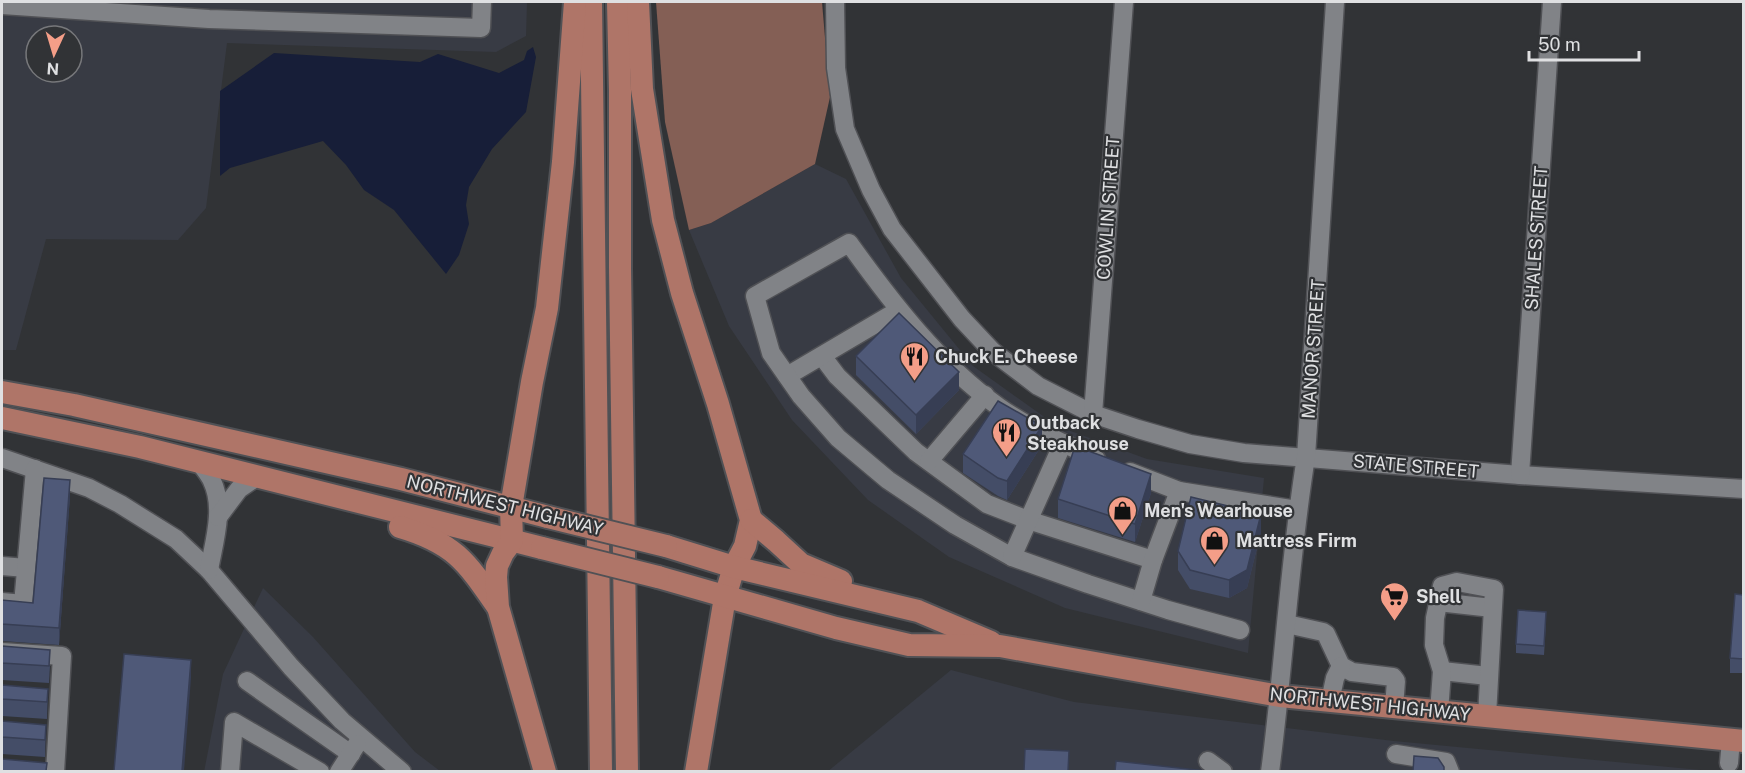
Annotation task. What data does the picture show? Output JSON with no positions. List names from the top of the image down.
{
  "streets": {
    "main road": ["NORTHWEST HIGHWAY"],
    "street": [
      "COWLIN STREET",
      "SHALES STREET",
      "MANOR STREET",
      "STATE STREET"
    ]
  },
  "crossings": [
    ["COWLIN STREET", "STATE STREET"],
    ["SHALES STREET", "STATE STREET"],
    ["MANOR STREET", "STATE STREET"],
    ["MANOR STREET", "NORTHWEST HIGHWAY"]
  ],
  "places": {
    "restaurant": ["Chuck E. Cheese", "Outback Steakhouse"],
    "shop": ["Men's Wearhouse", "Mattress Firm"],
    "supermarket": ["Shell"]
  },
  "scale_bar": "50 m",
  "north": "bottom"
}
